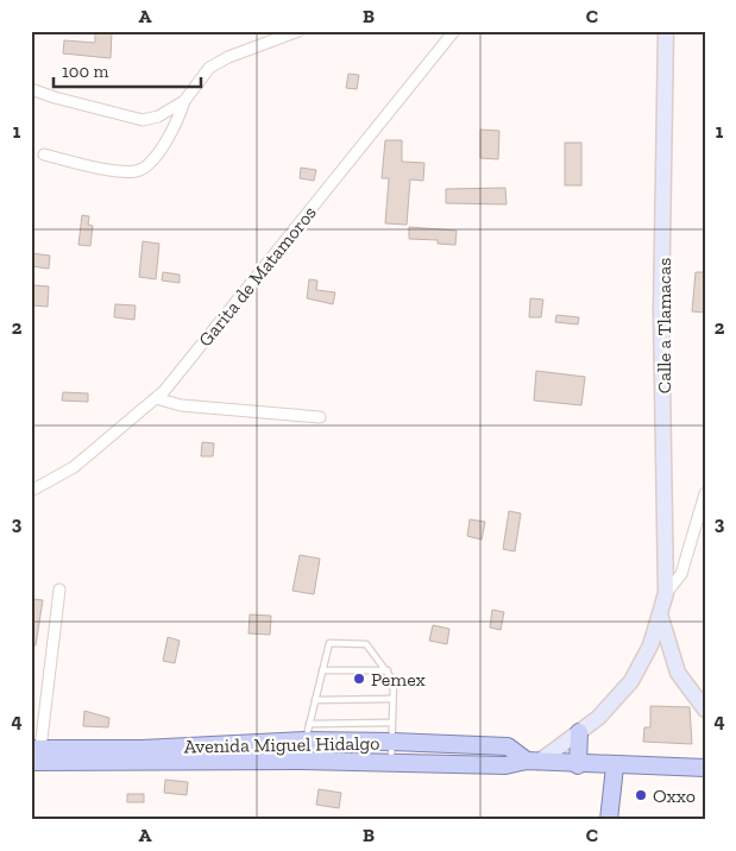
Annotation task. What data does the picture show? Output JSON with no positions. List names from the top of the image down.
{
  "streets": {
    "main road": ["Calle a Tlamacas", "Avenida Miguel Hidalgo"],
    "street": ["Garita de Matamoros"]
  },
  "crossings": [
    ["Calle a Tlamacas", "Avenida Miguel Hidalgo"]
  ],
  "places": ["Pemex", "Oxxo"],
  "scale_bar": "100 m",
  "grid": {
    "columns": ["A", "B", "C"],
    "rows": [
      "1",
      "2",
      "3",
      "4"
    ]
  }
}
